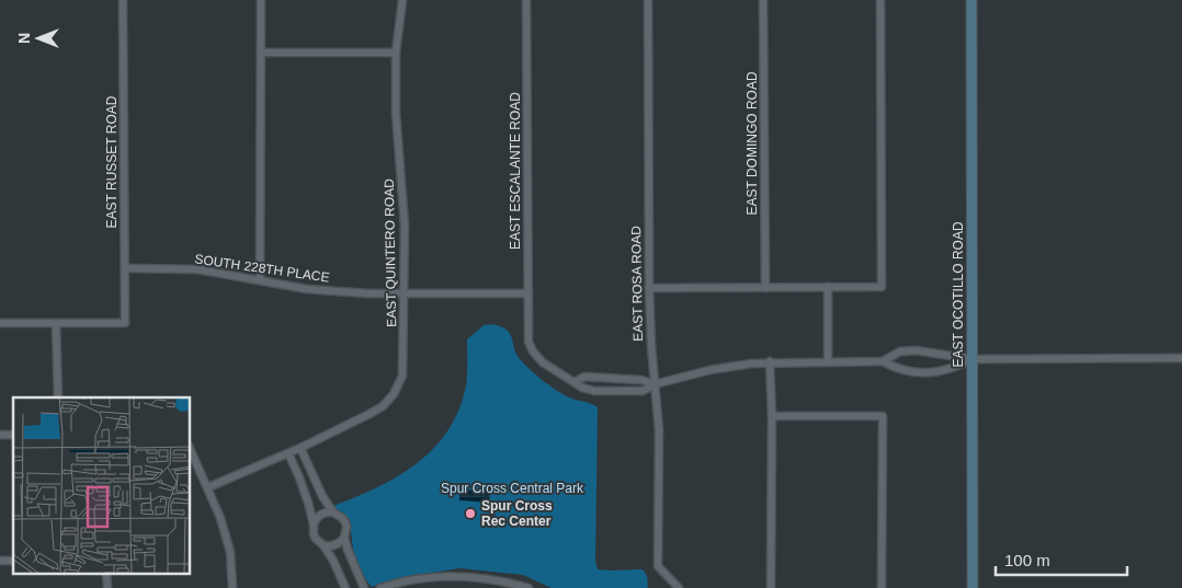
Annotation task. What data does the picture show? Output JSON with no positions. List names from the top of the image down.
{
  "streets": {
    "main road": ["EAST OCOTILLO ROAD"],
    "street": [
      "EAST DOMINGO ROAD",
      "EAST RUSSET ROAD",
      "EAST ESCALANTE ROAD",
      "EAST QUINTERO ROAD",
      "SOUTH 228TH PLACE",
      "EAST ROSA ROAD"
    ]
  },
  "crossings": [
    ["EAST RUSSET ROAD", "SOUTH 228TH PLACE"],
    ["EAST ESCALANTE ROAD", "SOUTH 228TH PLACE"],
    ["EAST QUINTERO ROAD", "SOUTH 228TH PLACE"]
  ],
  "parks": ["Spur Cross Central Park"],
  "places": ["Spur Cross Rec Center"],
  "scale_bar": "100 m",
  "north": "left"
}
